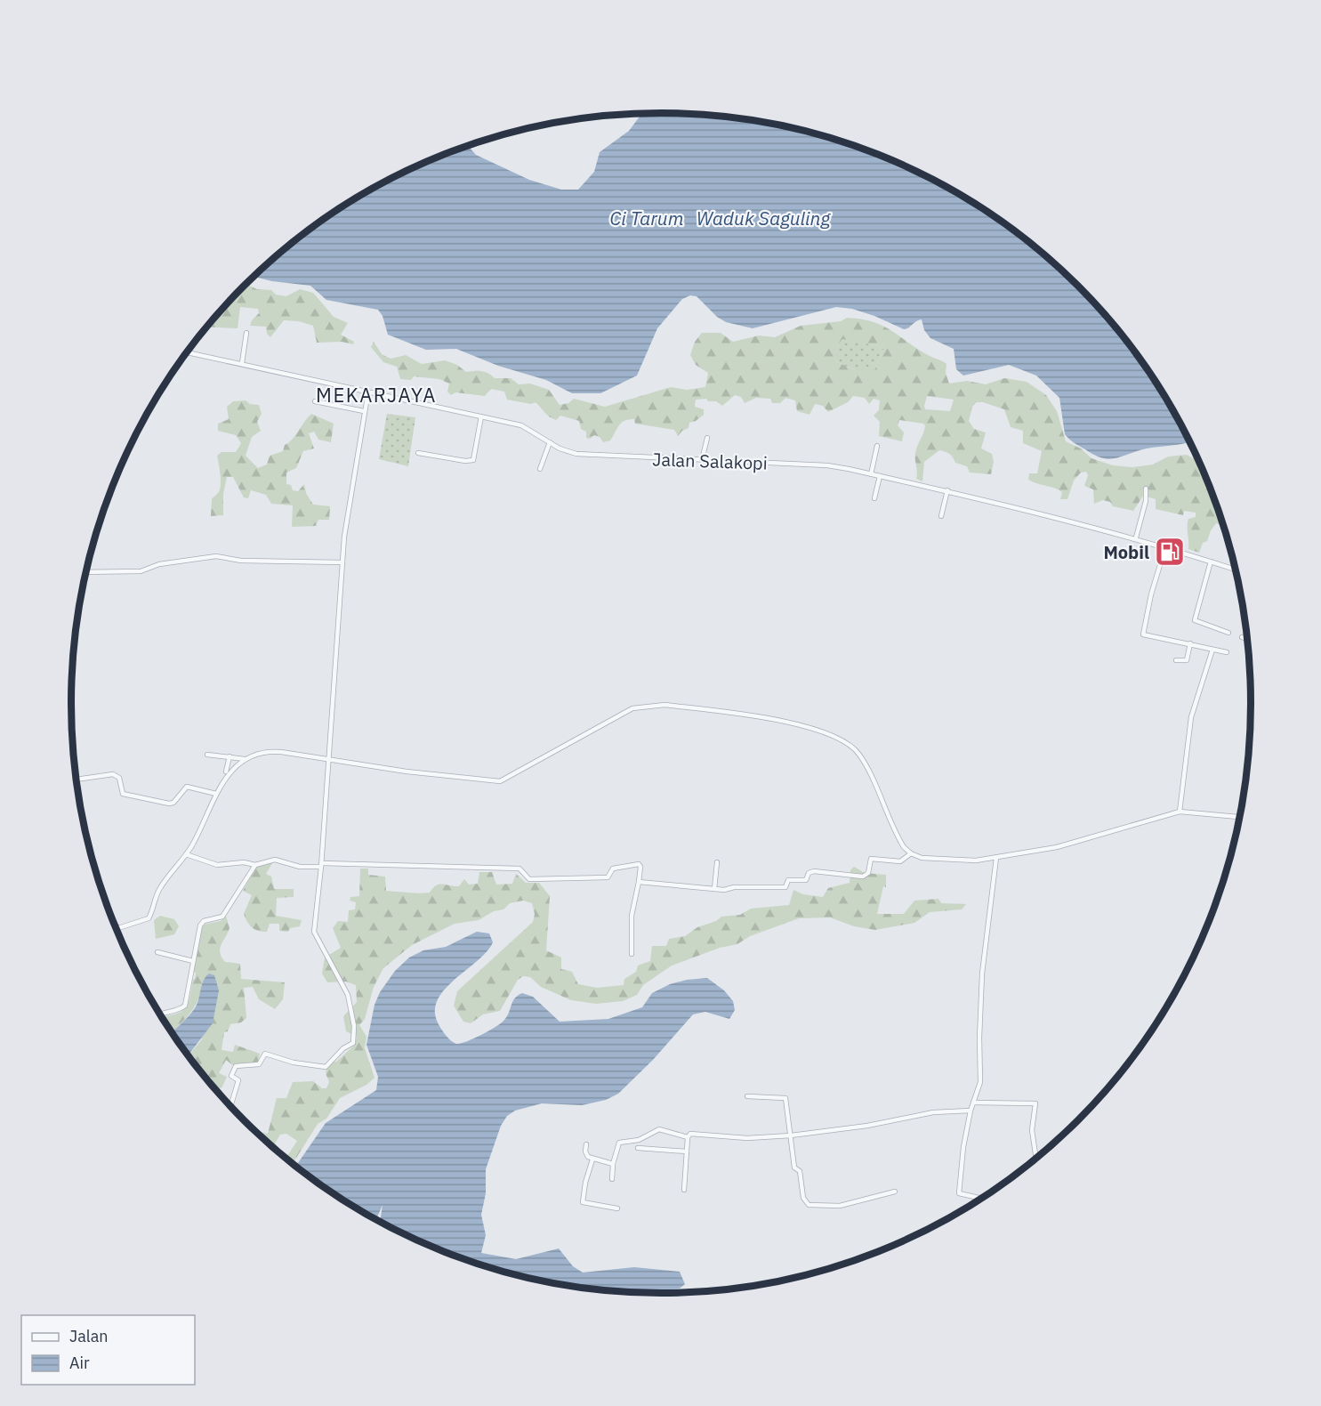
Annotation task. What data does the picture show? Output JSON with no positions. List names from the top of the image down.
{
  "streets": {
    "street": ["Jalan Salakopi"]
  },
  "districts": ["MEKARJAYA"],
  "water": ["Ci Tarum", "Waduk Saguling"],
  "places": {
    "fuel station": ["Mobil"]
  },
  "legend": ["Jalan", "Air"]
}
